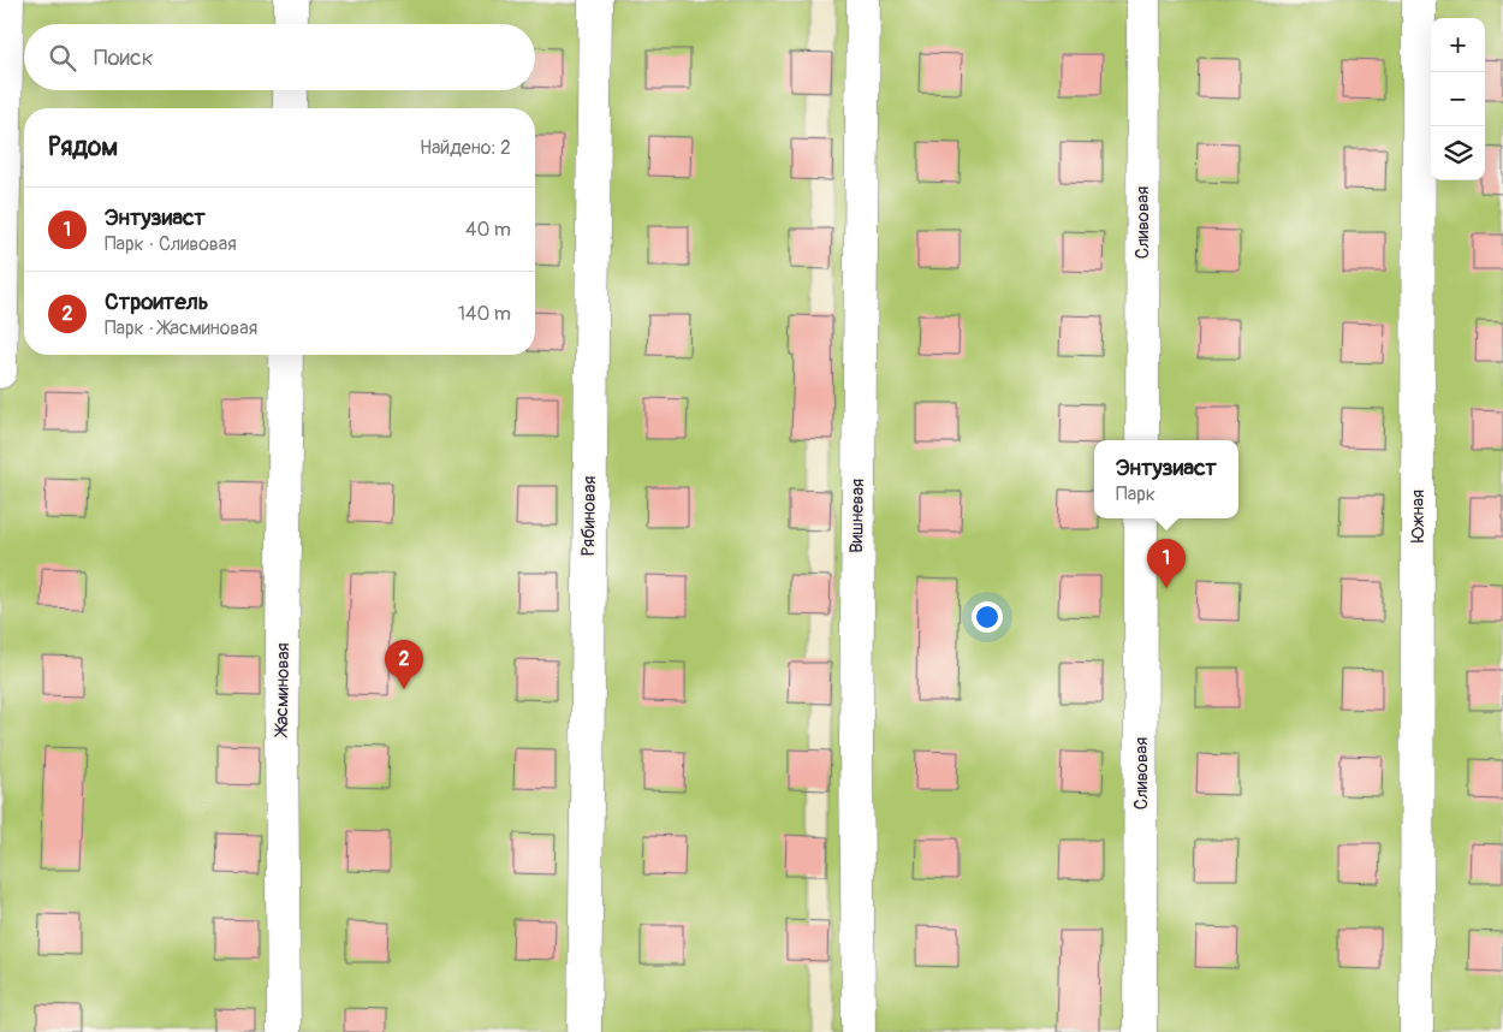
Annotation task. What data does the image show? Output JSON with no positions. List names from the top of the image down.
{
  "streets": {
    "street": [
      "Сливовая",
      "Рябиновая",
      "Вишневая",
      "Южная",
      "Жасминовая"
    ]
  },
  "page": {
    "map_buttons": ["+", "−"],
    "search": "Поиск",
    "heading": ["Рядом", "Найдено: 2"],
    "list": [
      {
        "mark": "1",
        "name": "Энтузиаст",
        "note": "Парк · Сливовая",
        "value": "40 m"
      },
      {
        "mark": "2",
        "name": "Строитель",
        "note": "Парк · Жасминовая",
        "value": "140 m"
      }
    ],
    "popup": ["Энтузиаст", "Парк"],
    "pins": ["1", "2"]
  }
}
